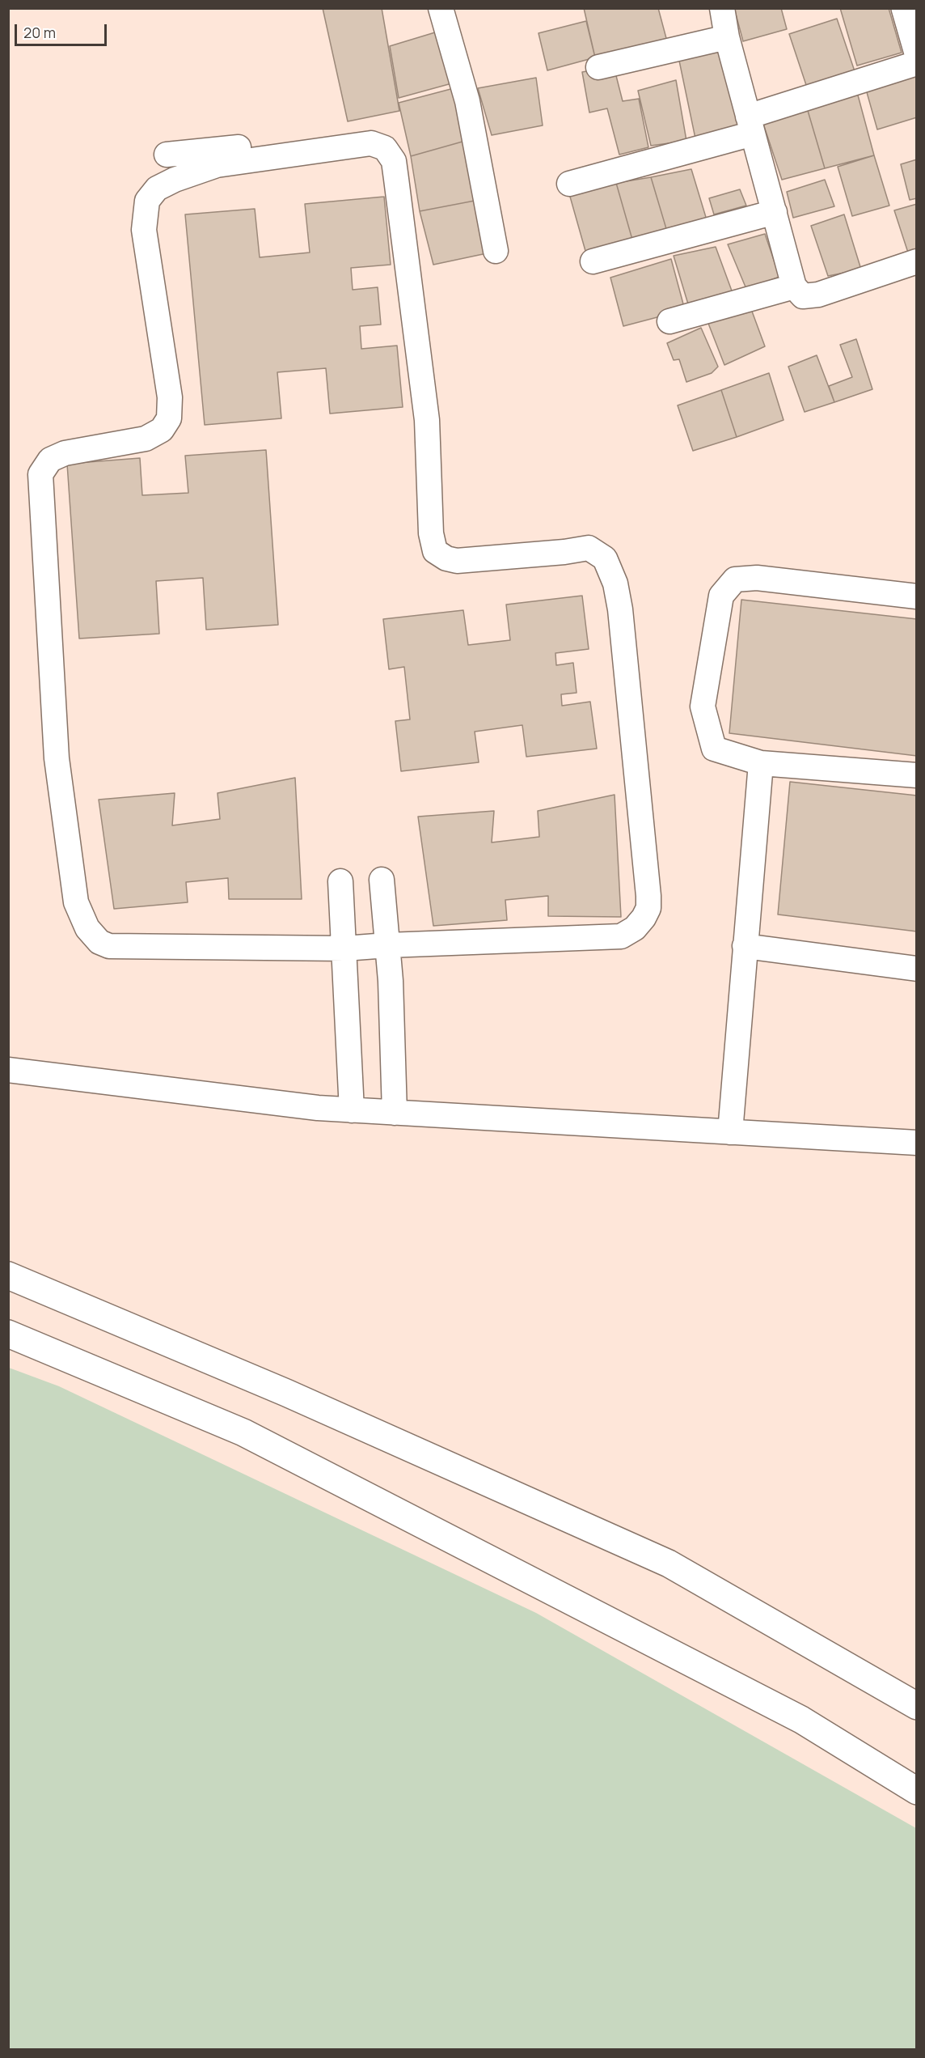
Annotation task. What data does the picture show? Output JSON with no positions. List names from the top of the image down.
{
  "scale_bar": "20 m"
}
